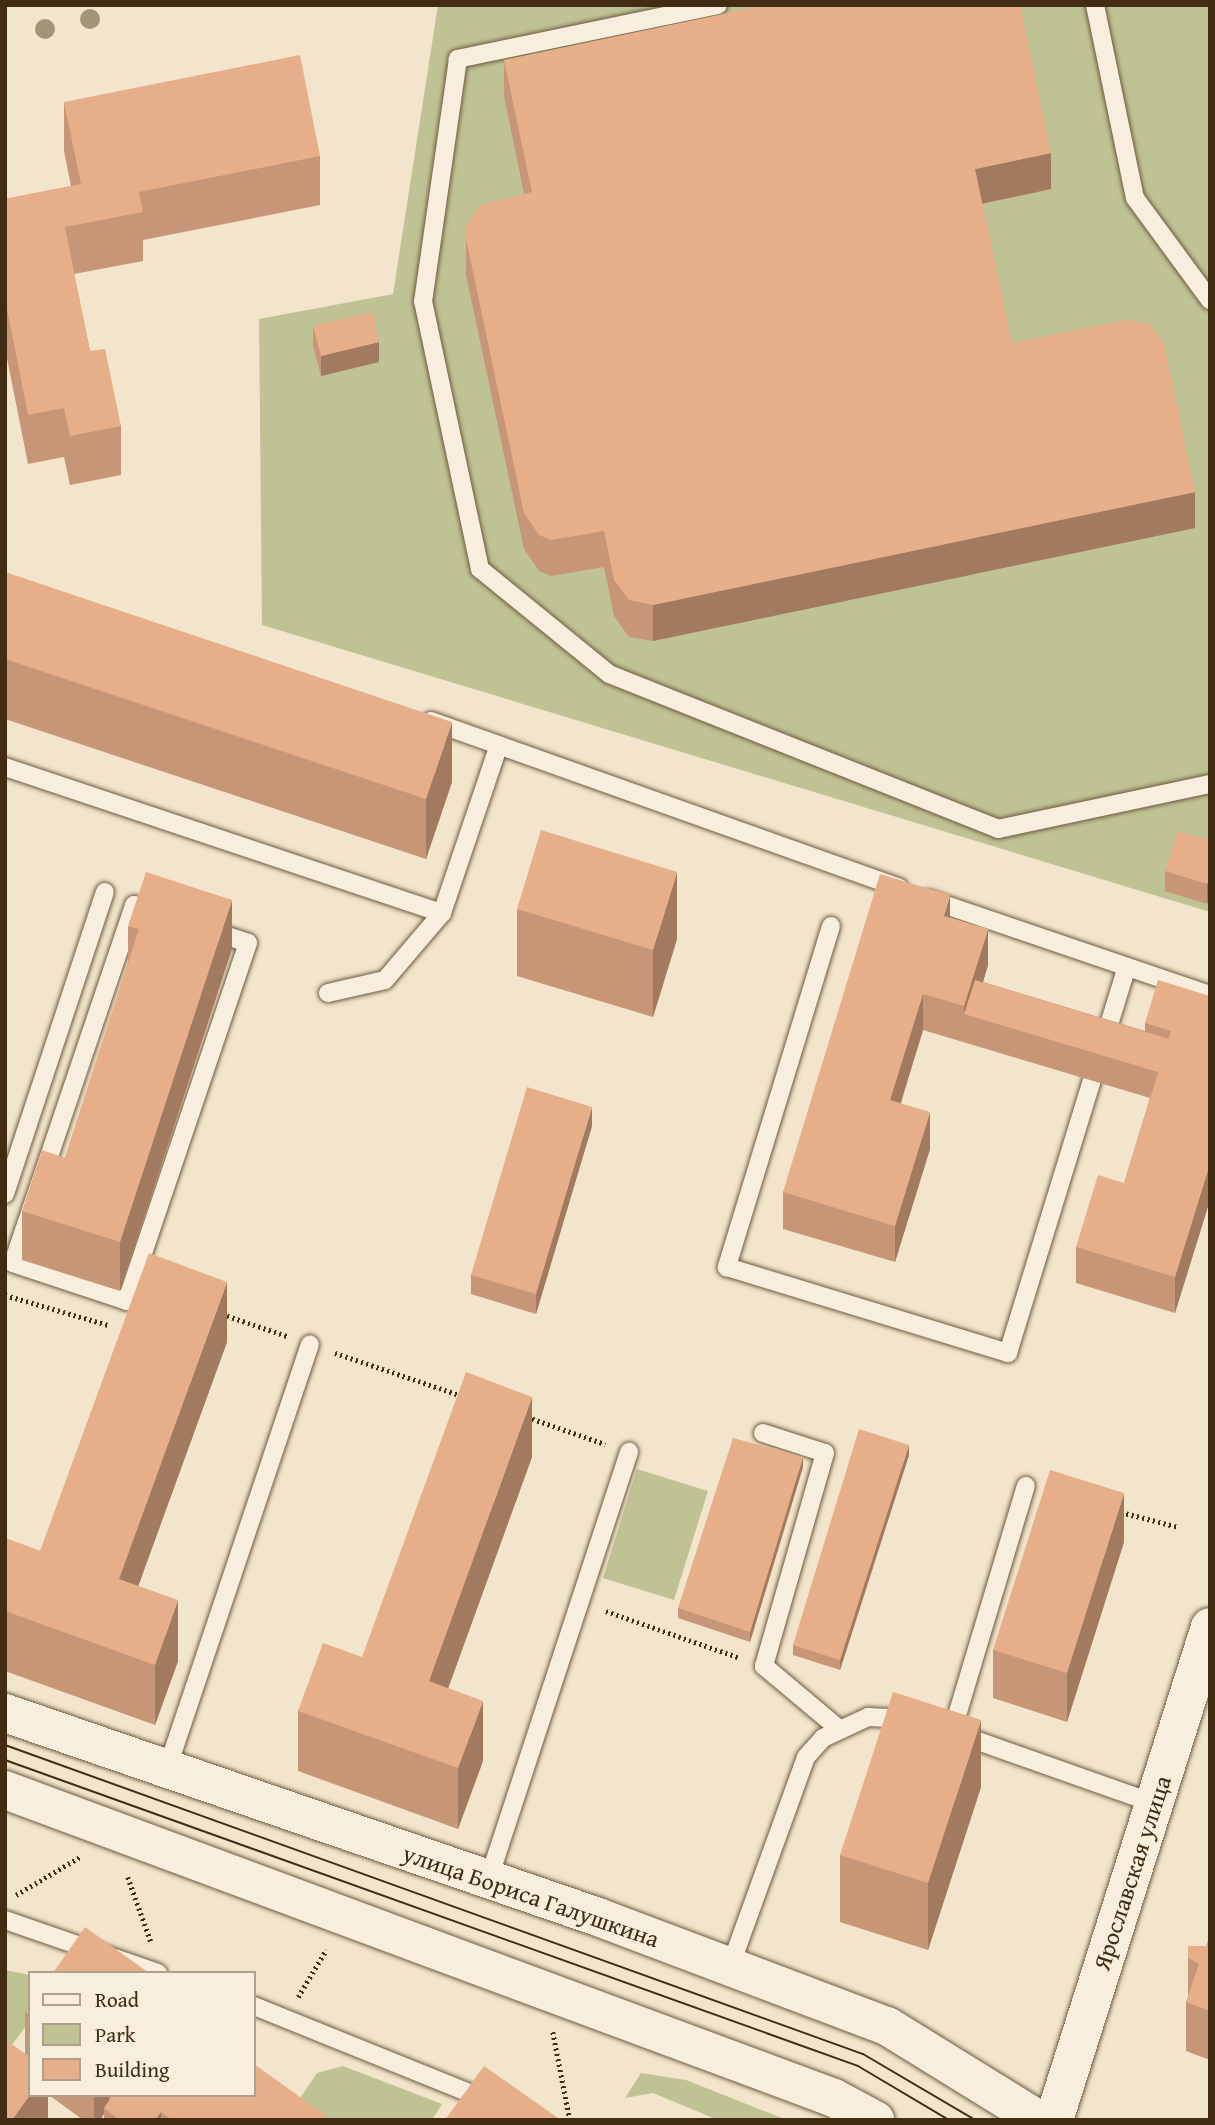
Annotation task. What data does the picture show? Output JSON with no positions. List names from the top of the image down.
{
  "streets": {
    "main road": ["Ярославская улица", "улица Бориса Галушкина"]
  },
  "legend": ["Road", "Park", "Building"]
}
